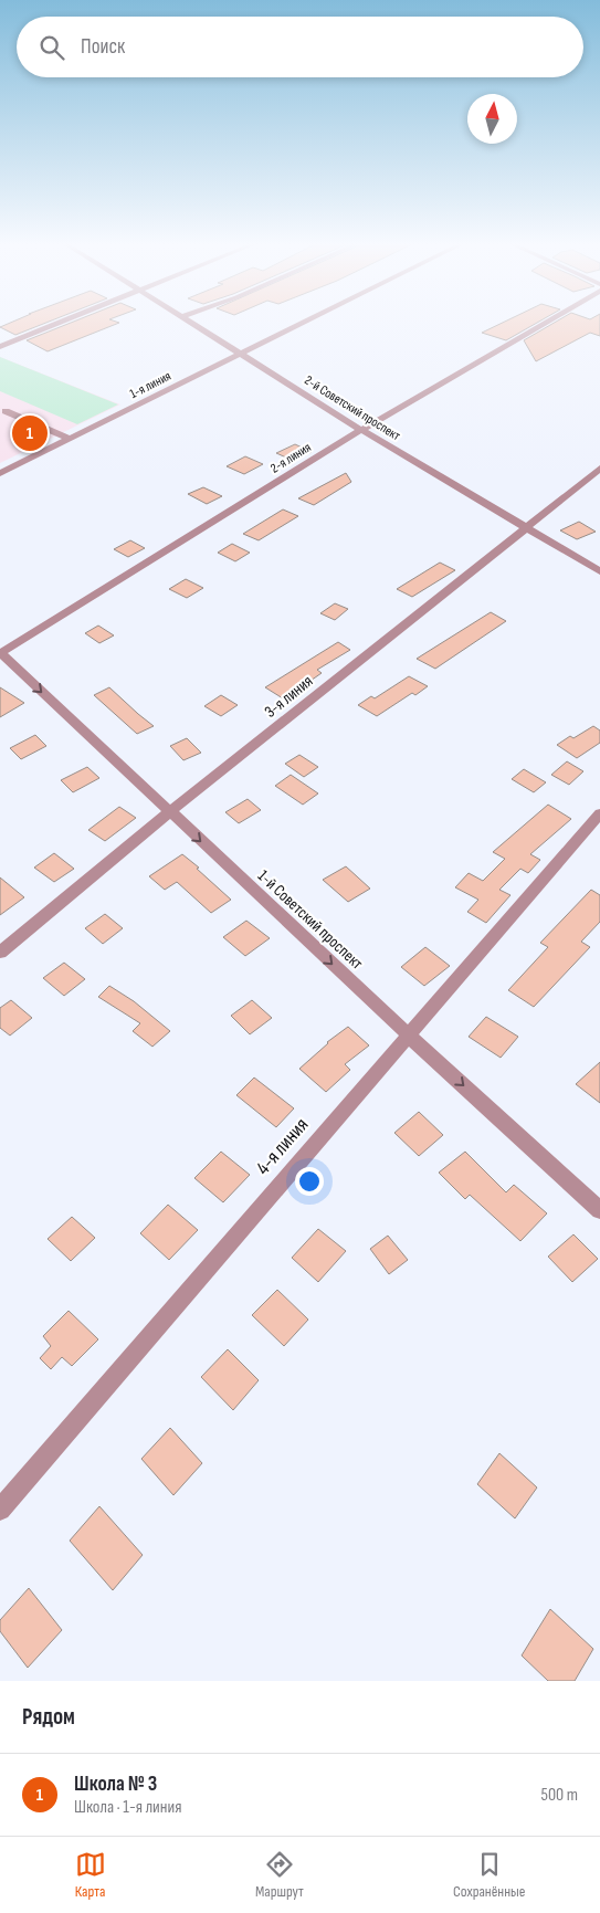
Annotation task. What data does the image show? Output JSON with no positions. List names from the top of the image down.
{
  "streets": {
    "street": [
      "1-я линия",
      "2-й Советский проспект",
      "2-я линия",
      "3-я линия",
      "1-й Советский проспект",
      "4-я линия"
    ]
  },
  "crossings": [
    ["1-я линия", "2-й Советский проспект"],
    ["2-й Советский проспект", "2-я линия"],
    ["2-й Советский проспект", "3-я линия"],
    ["2-я линия", "1-й Советский проспект"],
    ["3-я линия", "1-й Советский проспект"],
    ["1-й Советский проспект", "4-я линия"]
  ],
  "one_way": ["1-й Советский проспект"],
  "north": "top",
  "page": {
    "search": "Поиск",
    "pins": "1",
    "heading": "Рядом",
    "list": [
      {
        "mark": "1",
        "name": "Школа № 3",
        "note": "Школа · 1-я линия",
        "value": "500 m"
      }
    ],
    "nav": ["Карта", "Маршрут", "Сохранённые"]
  }
}
